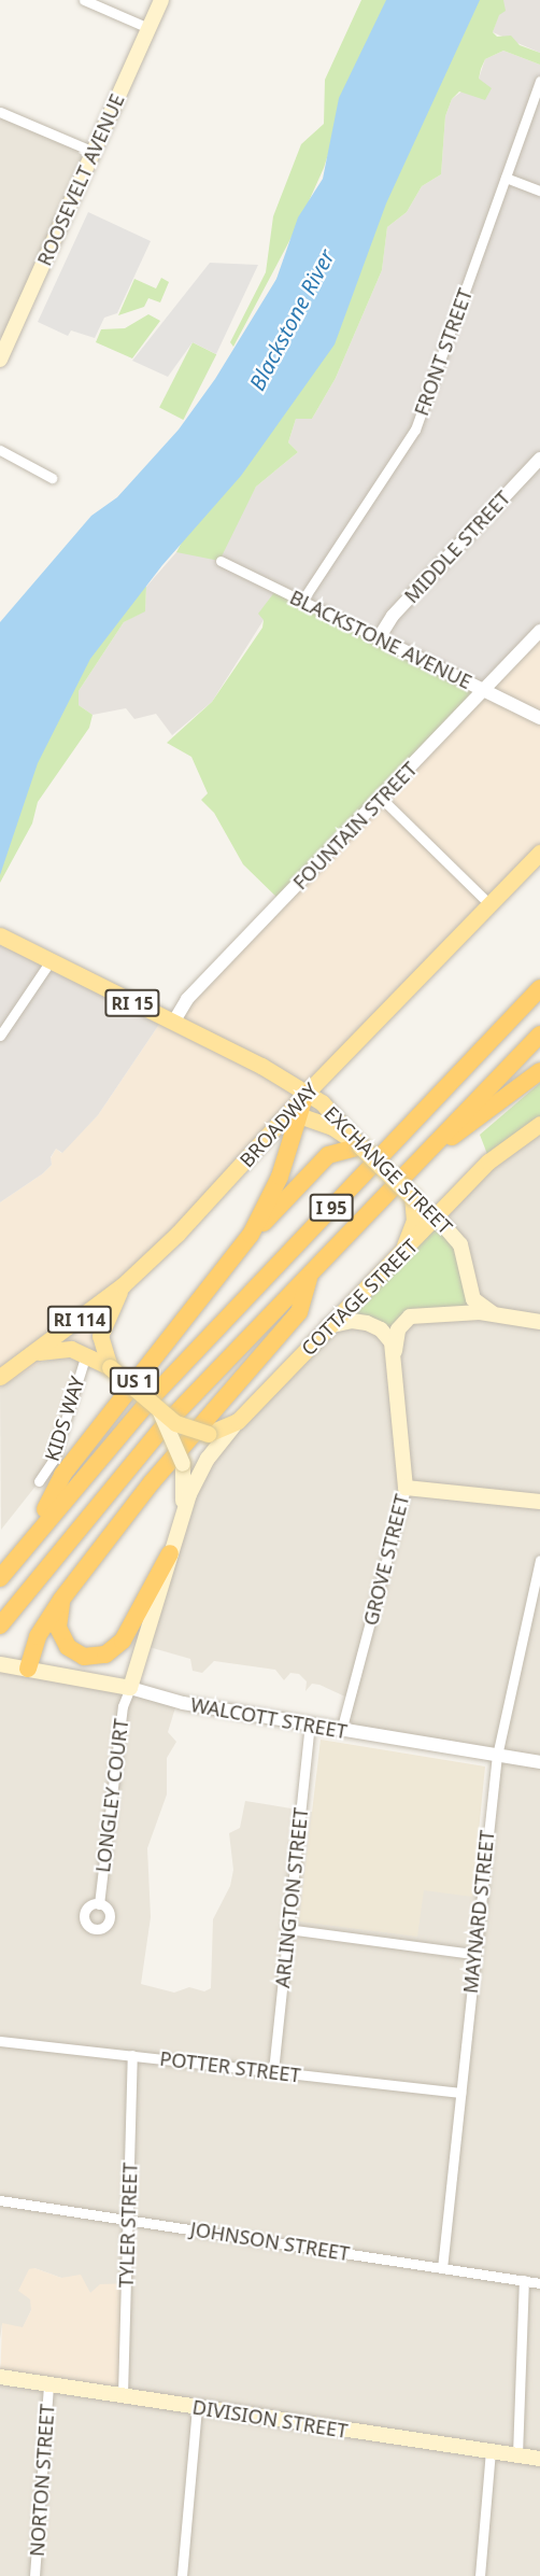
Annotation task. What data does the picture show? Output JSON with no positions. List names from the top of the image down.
{
  "streets": {
    "highway": ["I 95", "US 1"],
    "main road": [
      "ROOSEVELT AVENUE",
      "RI 15",
      "BROADWAY",
      "EXCHANGE STREET",
      "COTTAGE STREET",
      "RI 114",
      "GROVE STREET",
      "WALCOTT STREET",
      "DIVISION STREET"
    ],
    "street": [
      "FRONT STREET",
      "MIDDLE STREET",
      "BLACKSTONE AVENUE",
      "FOUNTAIN STREET",
      "KIDS WAY",
      "LONGLEY COURT",
      "ARLINGTON STREET",
      "MAYNARD STREET",
      "POTTER STREET",
      "TYLER STREET",
      "JOHNSON STREET",
      "NORTON STREET"
    ]
  },
  "crossings": [
    ["FRONT STREET", "BLACKSTONE AVENUE"],
    ["MIDDLE STREET", "BLACKSTONE AVENUE"],
    ["BLACKSTONE AVENUE", "FOUNTAIN STREET"],
    ["FOUNTAIN STREET", "EXCHANGE STREET"],
    ["BROADWAY", "EXCHANGE STREET"],
    ["BROADWAY", "US 1"],
    ["EXCHANGE STREET", "COTTAGE STREET"],
    ["EXCHANGE STREET", "US 1"],
    ["I 95", "US 1"],
    ["GROVE STREET", "WALCOTT STREET"],
    ["WALCOTT STREET", "LONGLEY COURT"],
    ["WALCOTT STREET", "ARLINGTON STREET"],
    ["WALCOTT STREET", "MAYNARD STREET"],
    ["ARLINGTON STREET", "POTTER STREET"],
    ["MAYNARD STREET", "POTTER STREET"],
    ["MAYNARD STREET", "JOHNSON STREET"],
    ["POTTER STREET", "TYLER STREET"],
    ["TYLER STREET", "JOHNSON STREET"],
    ["TYLER STREET", "DIVISION STREET"],
    ["DIVISION STREET", "NORTON STREET"]
  ],
  "water": ["Blackstone River"]
}
